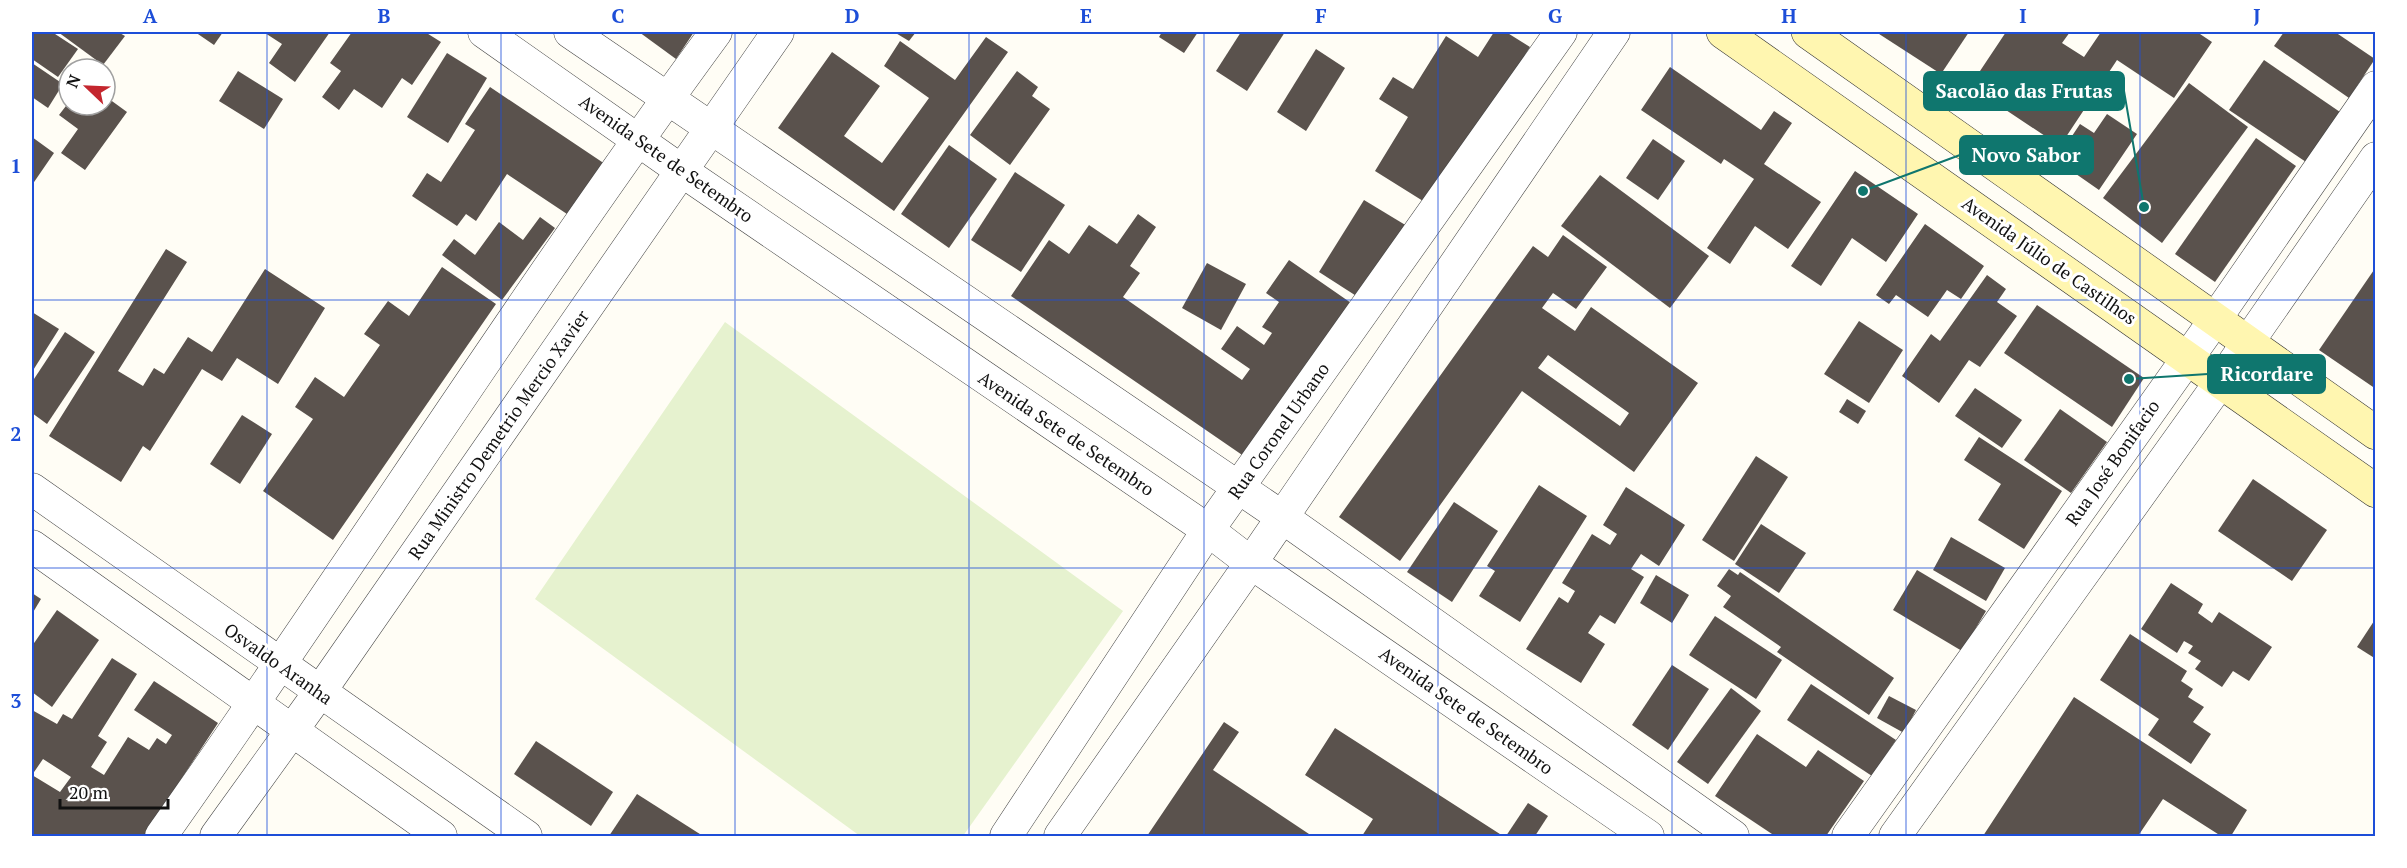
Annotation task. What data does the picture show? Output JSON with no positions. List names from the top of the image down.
{
  "streets": {
    "street": [
      "Avenida Sete de Setembro",
      "Avenida Júlio de Castilhos",
      "Rua Coronel Urbano",
      "Rua Ministro Demetrio Mercio Xavier",
      "Rua José Bonifacio",
      "Osvaldo Aranha"
    ]
  },
  "crossings": [
    ["Avenida Sete de Setembro", "Rua Coronel Urbano"],
    ["Avenida Sete de Setembro", "Rua Ministro Demetrio Mercio Xavier"],
    ["Avenida Júlio de Castilhos", "Rua José Bonifacio"],
    ["Rua Ministro Demetrio Mercio Xavier", "Osvaldo Aranha"]
  ],
  "places": ["Novo Sabor", "Sacolão das Frutas", "Ricordare"],
  "scale_bar": "20 m",
  "north": "top left",
  "grid": {
    "columns": [
      "A",
      "B",
      "C",
      "D",
      "E",
      "F",
      "G",
      "H",
      "I",
      "J"
    ],
    "rows": ["1", "2", "3"]
  }
}
